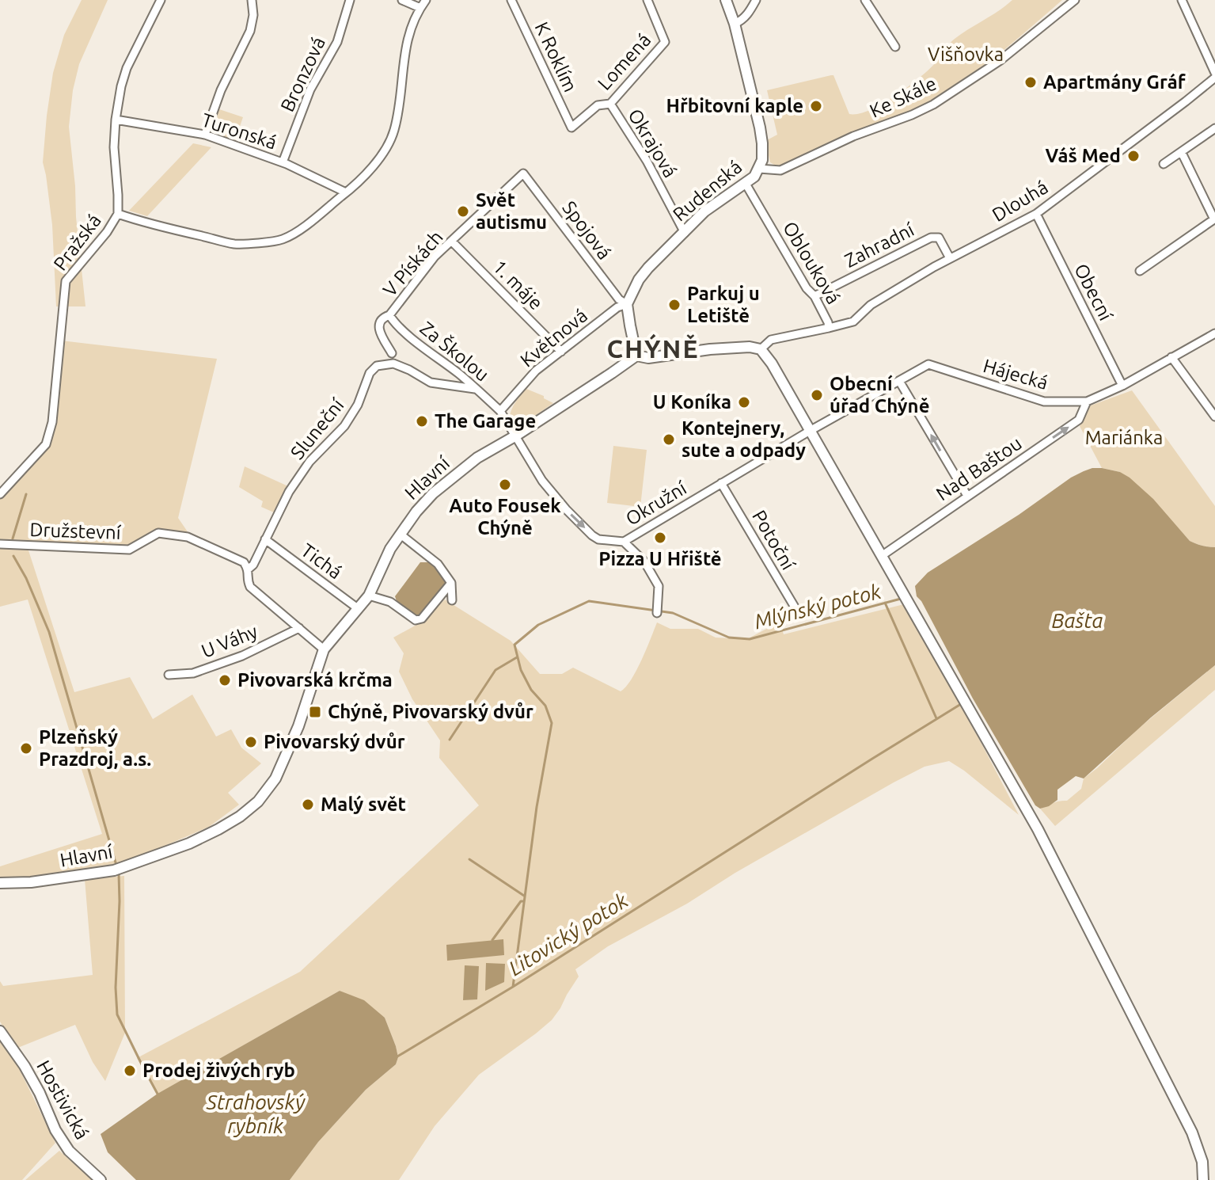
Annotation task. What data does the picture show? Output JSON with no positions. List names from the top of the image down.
{
  "streets": {
    "street": [
      "K Roklím",
      "Lomená",
      "Bronzová",
      "Ke Skále",
      "Turonská",
      "Okrajová",
      "Rudenská",
      "Dlouhá",
      "Spojová",
      "Pražská",
      "Zahradní",
      "Oblouková",
      "V Pískách",
      "1. máje",
      "Obecní",
      "Květnová",
      "Za Školou",
      "Hájecká",
      "Sluneční",
      "Nad Baštou",
      "Hlavní",
      "Okružní",
      "Družstevní",
      "Potoční",
      "Tichá",
      "U Váhy",
      "Hostivická"
    ]
  },
  "crossings": [
    ["K Roklím", "Lomená"],
    ["Lomená", "Okrajová"],
    ["Bronzová", "Turonská"],
    ["Ke Skále", "Rudenská"],
    ["Turonská", "Pražská"],
    ["Okrajová", "Rudenská"],
    ["Rudenská", "Spojová"],
    ["Rudenská", "Oblouková"],
    ["Rudenská", "Květnová"],
    ["Dlouhá", "Zahradní"],
    ["Dlouhá", "Oblouková"],
    ["Dlouhá", "Obecní"],
    ["Spojová", "V Pískách"],
    ["Spojová", "Květnová"],
    ["Zahradní", "Oblouková"],
    ["V Pískách", "1. máje"],
    ["V Pískách", "Za Školou"],
    ["1. máje", "Květnová"],
    ["Obecní", "Hájecká"],
    ["Květnová", "Za Školou"],
    ["Za Školou", "Sluneční"],
    ["Hájecká", "Nad Baštou"],
    ["Hájecká", "Okružní"],
    ["Sluneční", "Družstevní"],
    ["Sluneční", "Tichá"],
    ["Hlavní", "Okružní"],
    ["Hlavní", "Tichá"],
    ["Okružní", "Potoční"]
  ],
  "one_way": ["Nad Baštou", "Okružní"],
  "districts": ["CHÝNĚ"],
  "water": [
    "Mlýnský potok",
    "Bašta",
    "Litovický potok",
    "Strahovský rybník"
  ],
  "parks": ["Višňovka", "Mariánka"],
  "places": {
    "other": [
      "Apartmány Gráf",
      "Hřbitovní kaple",
      "Váš Med",
      "Svět autismu",
      "Parkuj u Letiště",
      "Obecní úřad Chýně",
      "U Koníka",
      "The Garage",
      "Kontejnery, sute a odpady",
      "Auto Fousek Chýně",
      "Pizza U Hřiště",
      "Pivovarská krčma",
      "Pivovarský dvůr",
      "Plzeňský Prazdroj, a.s.",
      "Malý svět",
      "Prodej živých ryb"
    ],
    "transit": ["Chýně, Pivovarský dvůr"]
  }
}
